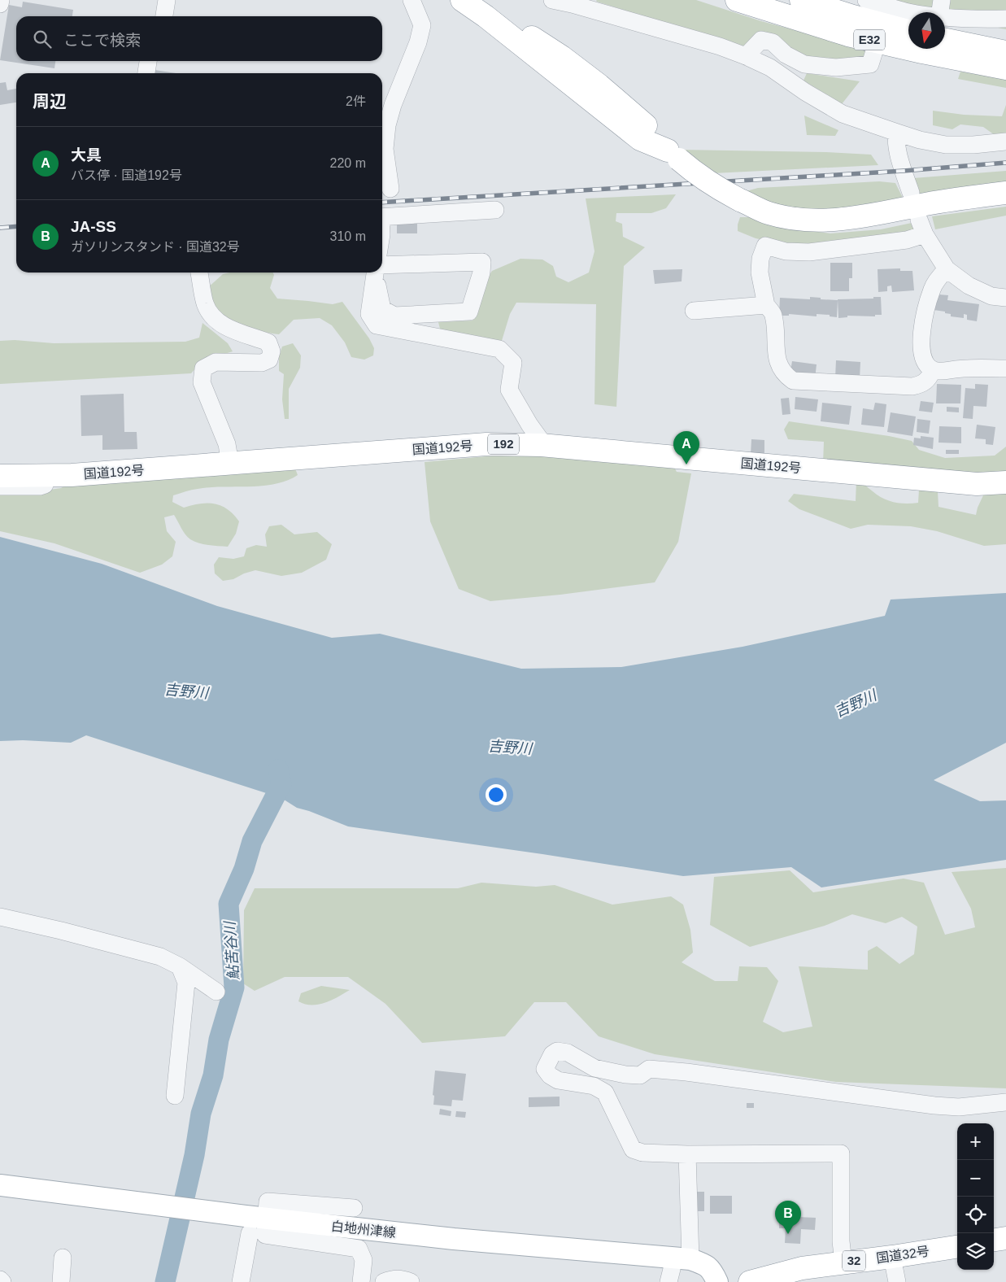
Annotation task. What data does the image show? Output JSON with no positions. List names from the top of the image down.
{
  "streets": {
    "highway": [
      "E32",
      "192",
      "国道192号",
      "国道32号",
      "32"
    ],
    "main road": ["白地州津線"]
  },
  "water": ["吉野川", "鮎苦谷川"],
  "north": "bottom",
  "page": {
    "search": "ここで検索",
    "heading": ["周辺", "2件"],
    "list": [
      {
        "mark": "A",
        "name": "大具",
        "note": "バス停 · 国道192号",
        "value": "220 m"
      },
      {
        "mark": "B",
        "name": "JA-SS",
        "note": "ガソリンスタンド · 国道32号",
        "value": "310 m"
      }
    ],
    "pins": ["A", "B"],
    "map_buttons": ["+", "−"]
  }
}
